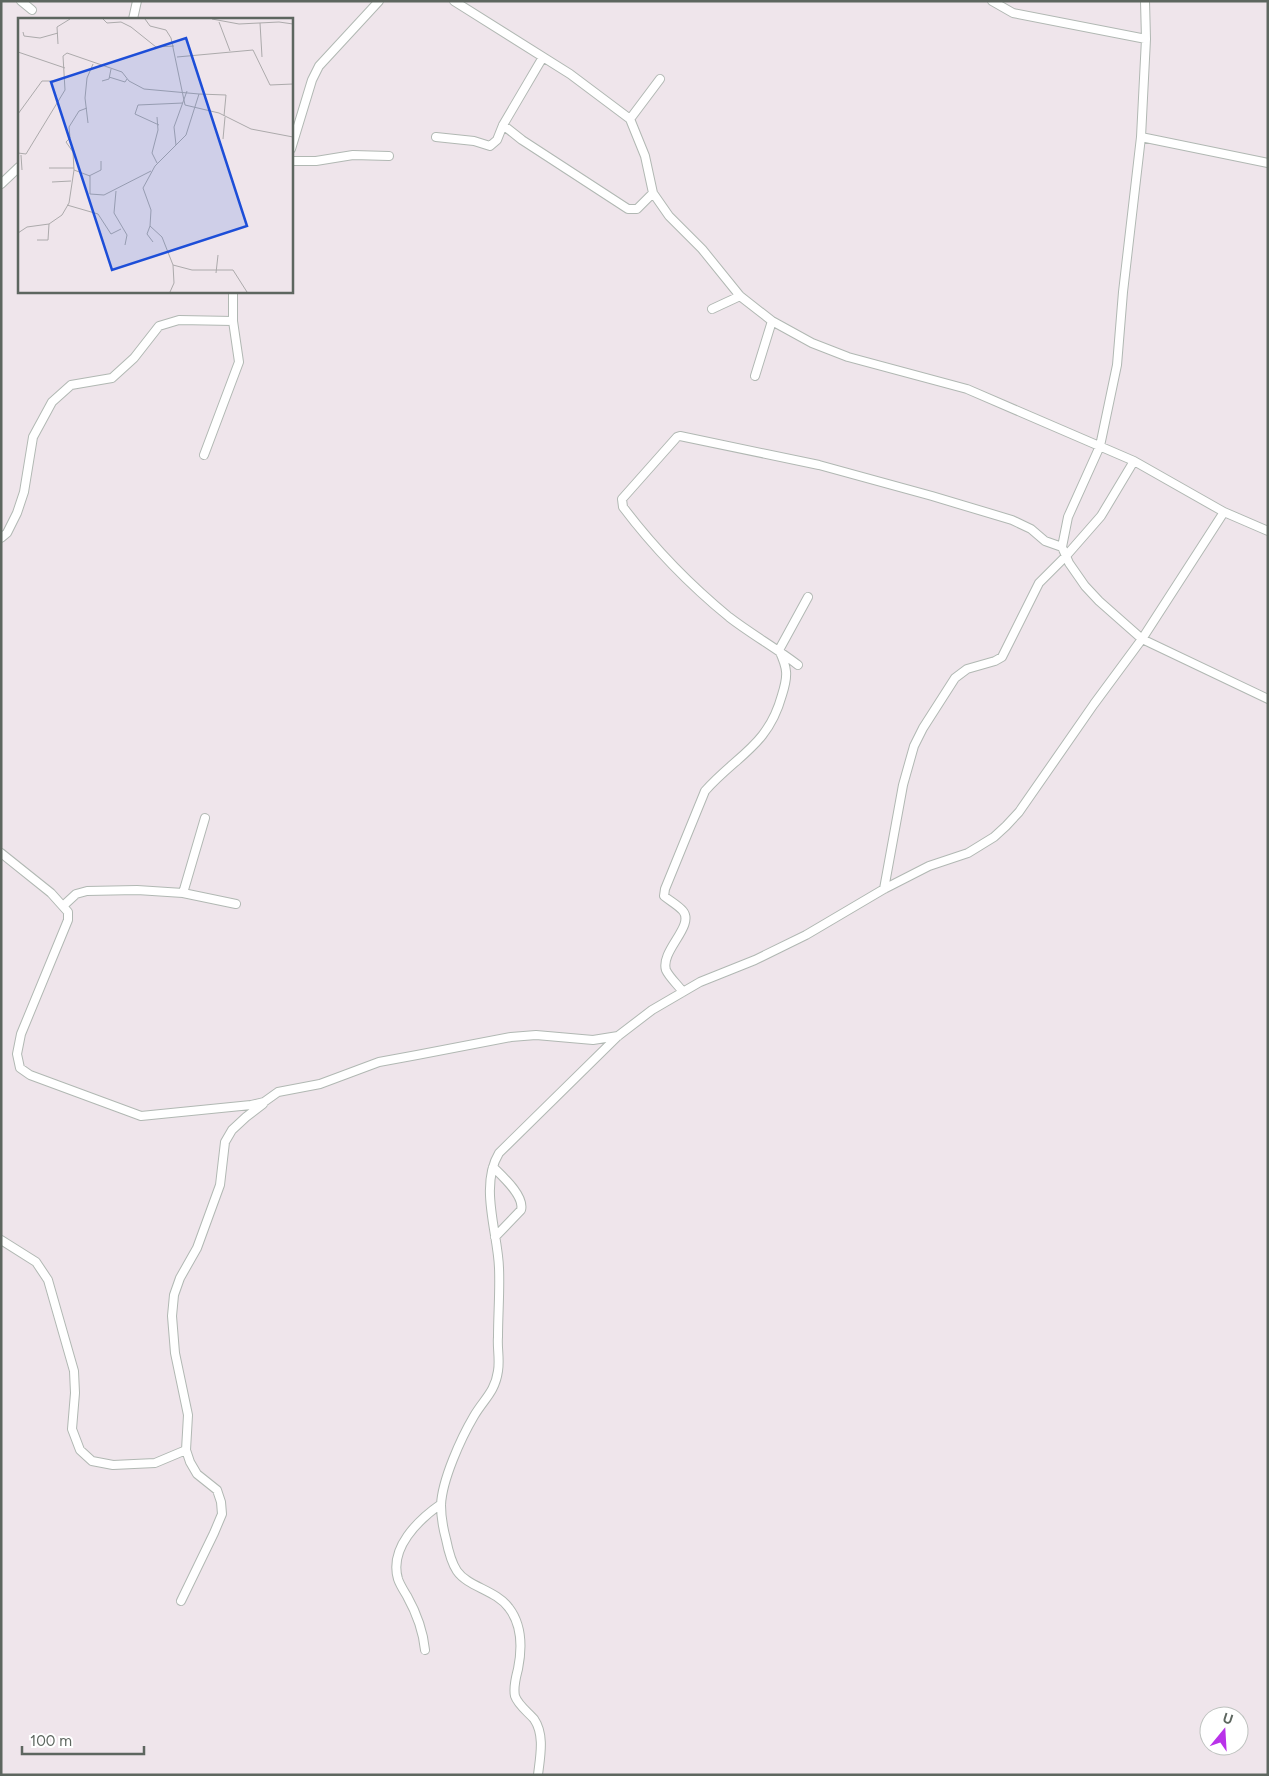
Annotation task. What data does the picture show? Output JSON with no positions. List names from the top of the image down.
{
  "scale_bar": "100 m",
  "north": "top"
}
